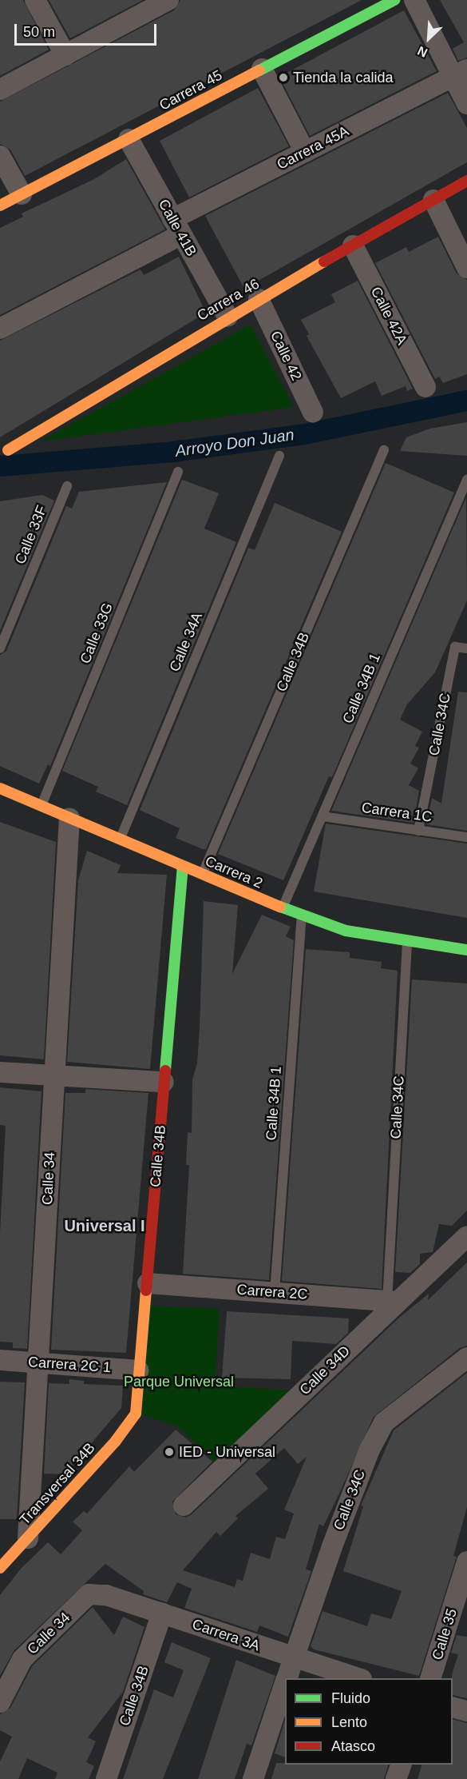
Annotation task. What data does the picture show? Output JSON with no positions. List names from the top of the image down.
{
  "streets": {
    "street": [
      "Carrera 45",
      "Carrera 45A",
      "Calle 41B",
      "Carrera 46",
      "Calle 42A",
      "Calle 42",
      "Calle 34B",
      "Calle 34C",
      "Carrera 2",
      "Calle 34",
      "Carrera 2C",
      "Carrera 2C 1",
      "Calle 34D",
      "Transversal 34B",
      "Calle 35",
      "Carrera 3A"
    ],
    "lane": [
      "Calle 33F",
      "Calle 33G",
      "Calle 34A",
      "Calle 34B 1",
      "Carrera 1C"
    ]
  },
  "crossings": [
    ["Carrera 45", "Calle 41B"],
    ["Carrera 45A", "Calle 41B"],
    ["Calle 41B", "Carrera 46"],
    ["Carrera 46", "Calle 42A"],
    ["Carrera 46", "Calle 42"],
    ["Calle 33G", "Carrera 2"],
    ["Calle 34A", "Carrera 2"],
    ["Calle 34B", "Carrera 2"],
    ["Calle 34B", "Carrera 2C"],
    ["Calle 34B", "Carrera 2C 1"],
    ["Calle 34B", "Transversal 34B"],
    ["Calle 34B", "Carrera 3A"],
    ["Calle 34B 1", "Carrera 1C"],
    ["Calle 34B 1", "Carrera 2"],
    ["Calle 34B 1", "Carrera 2C"],
    ["Calle 34C", "Carrera 1C"],
    ["Calle 34C", "Carrera 2"],
    ["Calle 34C", "Carrera 2C"],
    ["Calle 34C", "Calle 34D"],
    ["Calle 34C", "Carrera 3A"],
    ["Carrera 2", "Calle 34"],
    ["Calle 34", "Carrera 2C 1"],
    ["Calle 34", "Transversal 34B"],
    ["Calle 34", "Carrera 3A"],
    ["Carrera 2C", "Calle 34D"]
  ],
  "districts": ["Universal I"],
  "water": ["Arroyo Don Juan"],
  "parks": ["Parque Universal"],
  "places": ["Tienda la calida", "IED - Universal"],
  "legend": ["Fluido", "Lento", "Atasco"],
  "scale_bar": "50 m",
  "north": "bottom left"
}
